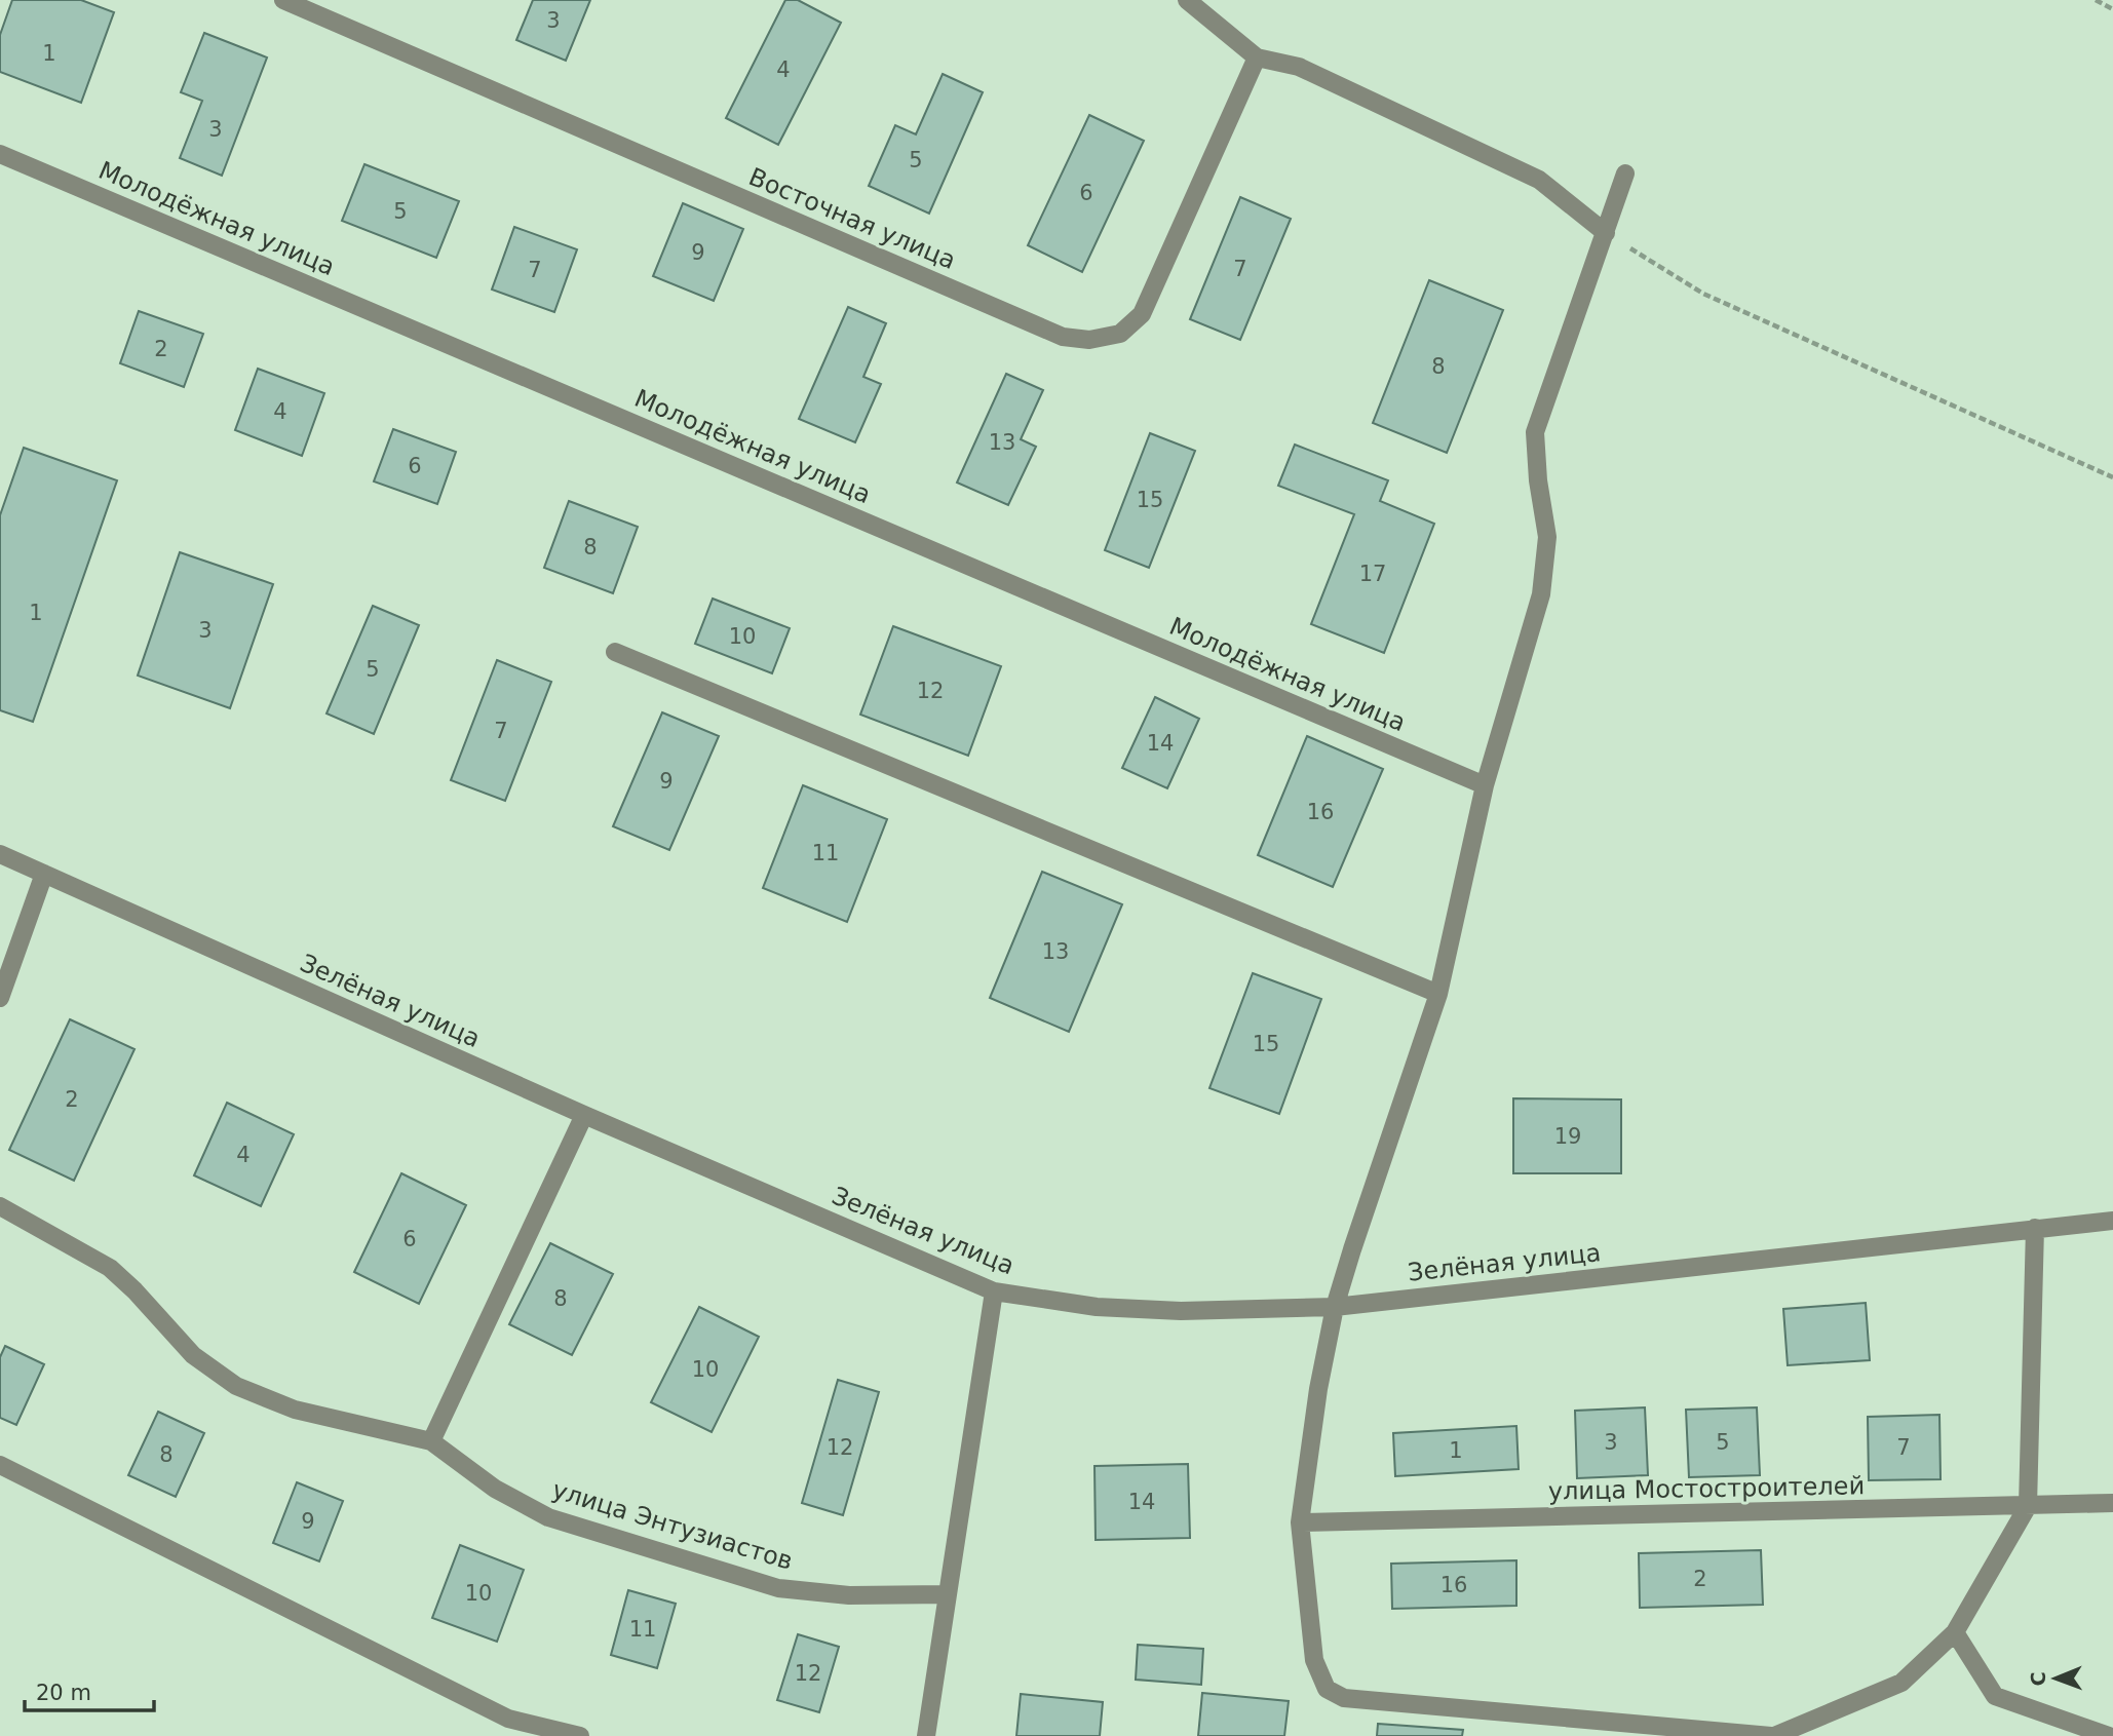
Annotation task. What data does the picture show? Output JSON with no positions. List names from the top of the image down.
{
  "streets": {
    "street": [
      "Молодёжная улица",
      "Восточная улица",
      "Зелёная улица",
      "улица Мостостроителей",
      "улица Энтузиастов"
    ]
  },
  "house_numbers": [
    "3",
    "1",
    "4",
    "3",
    "5",
    "6",
    "5",
    "9",
    "7",
    "7",
    "2",
    "8",
    "4",
    "13",
    "6",
    "15",
    "8",
    "17",
    "1",
    "3",
    "10",
    "5",
    "12",
    "7",
    "14",
    "9",
    "16",
    "11",
    "13",
    "15",
    "2",
    "19",
    "4",
    "6",
    "8",
    "10",
    "3",
    "5",
    "12",
    "7",
    "1",
    "8",
    "14",
    "9",
    "2",
    "16",
    "10",
    "11",
    "12"
  ],
  "scale_bar": "20 m",
  "north": "left"
}
